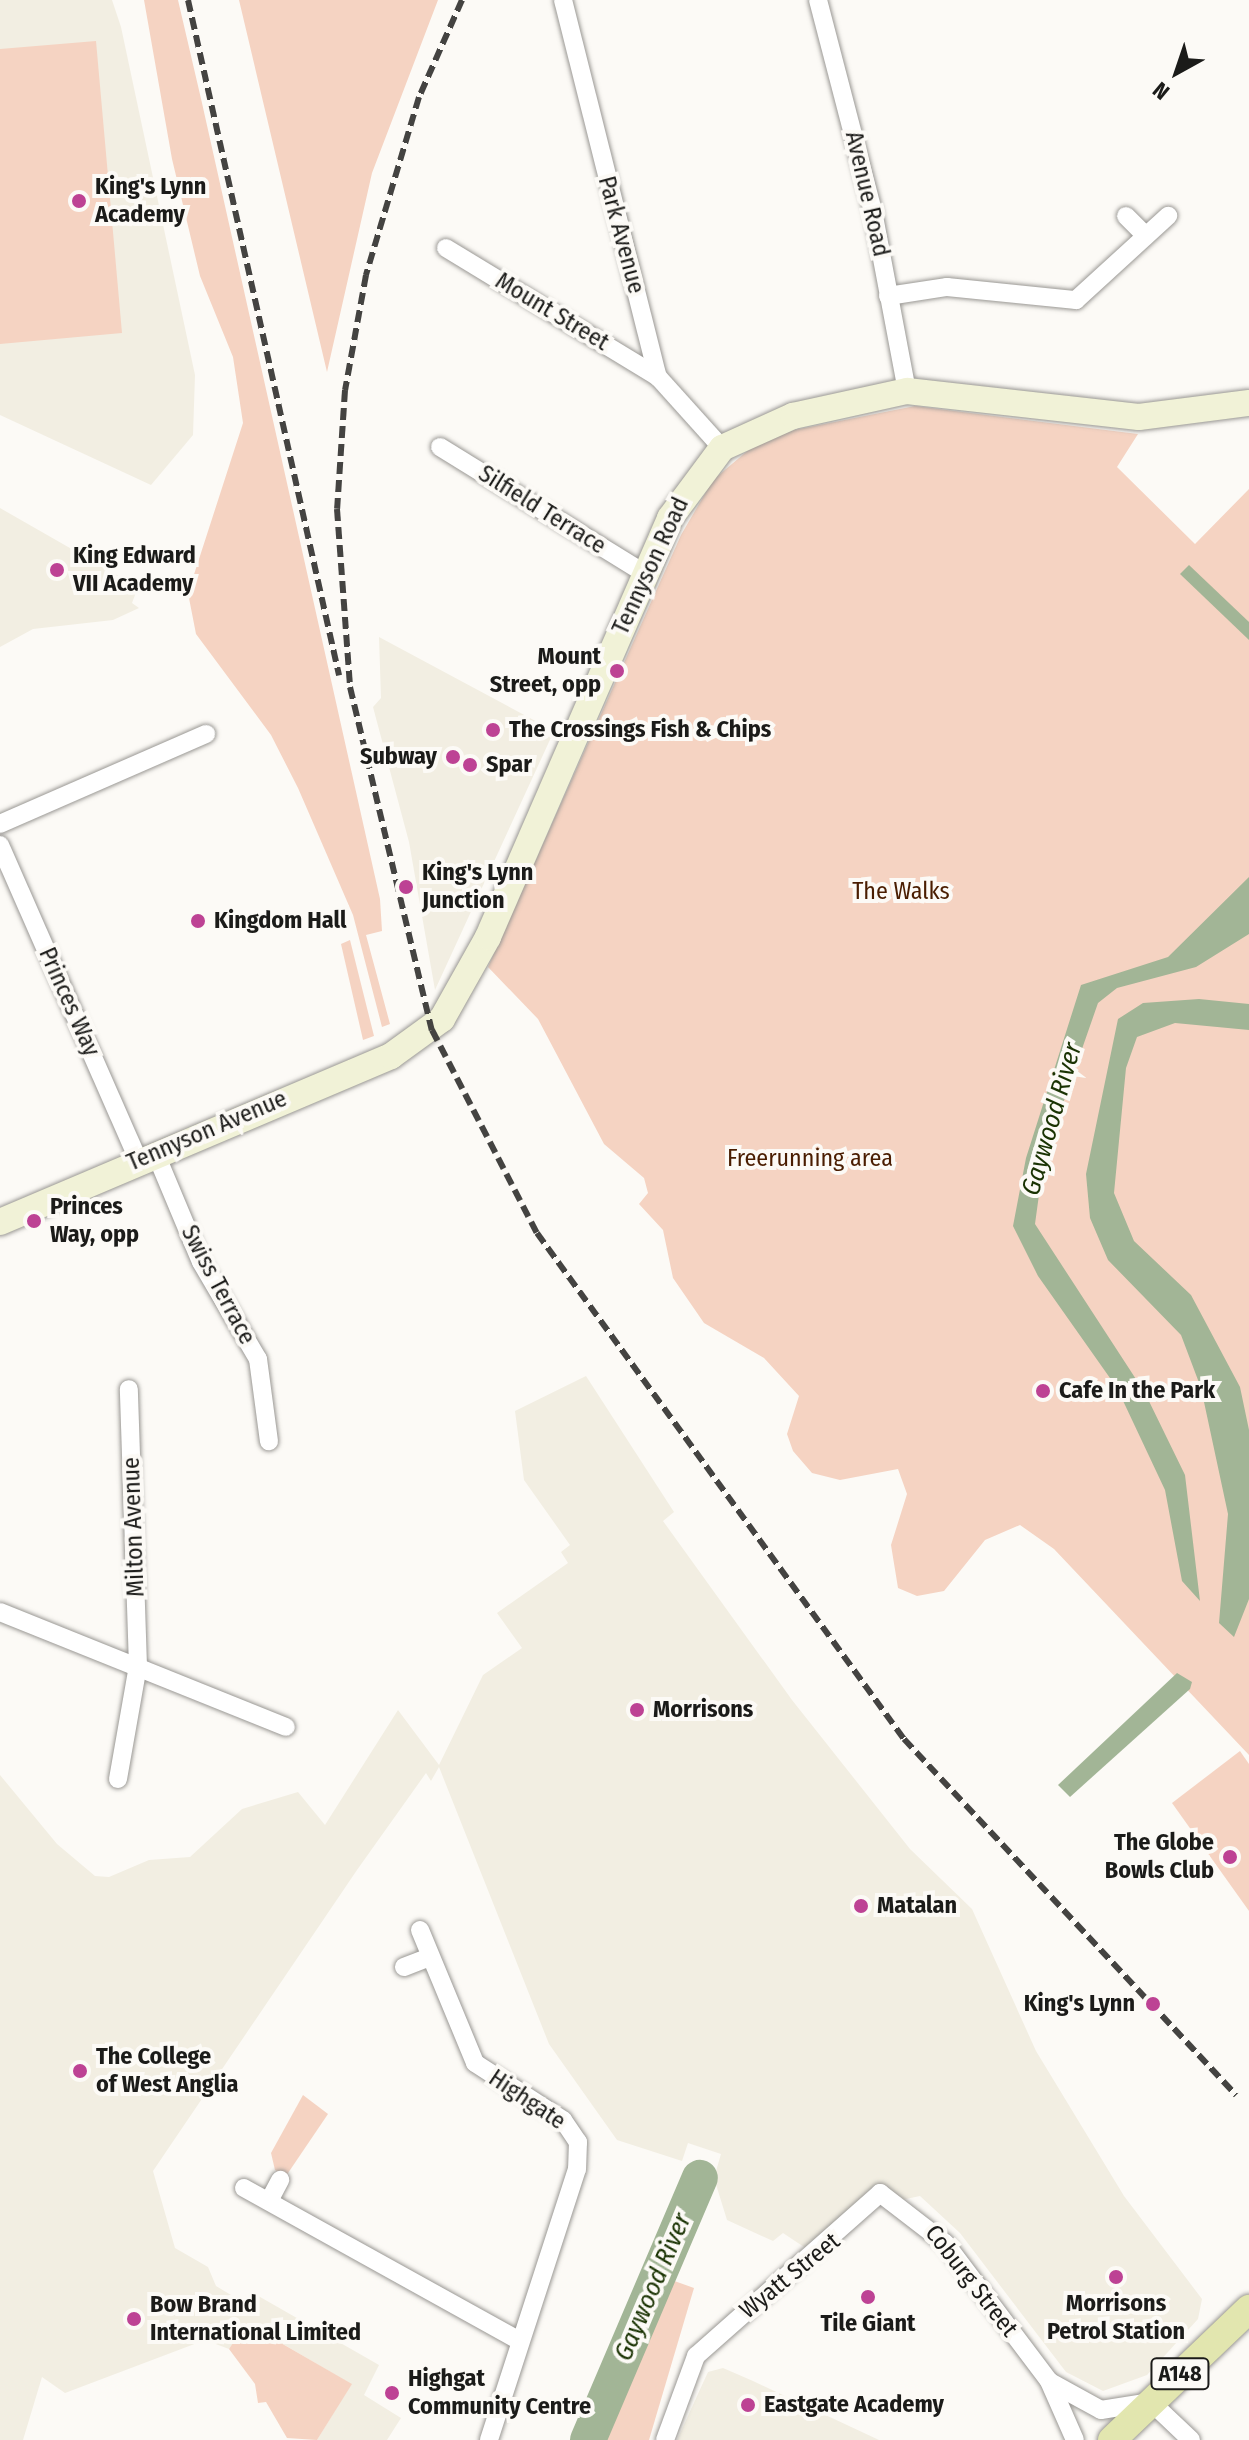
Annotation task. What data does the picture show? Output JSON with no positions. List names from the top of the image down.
{
  "streets": {
    "main road": ["Tennyson Road", "Tennyson Avenue", "A148"],
    "street": [
      "Avenue Road",
      "Park Avenue",
      "Mount Street",
      "Silfield Terrace",
      "Princes Way",
      "Swiss Terrace",
      "Milton Avenue",
      "Highgate",
      "Wyatt Street",
      "Coburg Street"
    ]
  },
  "crossings": [
    ["Avenue Road", "Tennyson Road"],
    ["Park Avenue", "Mount Street"],
    ["Park Avenue", "Tennyson Road"],
    ["Silfield Terrace", "Tennyson Road"],
    ["Tennyson Road", "Tennyson Avenue"],
    ["Princes Way", "Tennyson Avenue"],
    ["Princes Way", "Swiss Terrace"],
    ["Tennyson Avenue", "Swiss Terrace"],
    ["Wyatt Street", "Coburg Street"],
    ["Coburg Street", "A148"]
  ],
  "water": ["Gaywood River"],
  "parks": ["The Walks", "Freerunning area"],
  "places": [
    "King's Lynn Academy",
    "King Edward VII Academy",
    "Mount Street, opp",
    "The Crossings Fish & Chips",
    "Subway",
    "Spar",
    "King's Lynn Junction",
    "Kingdom Hall",
    "Princes Way, opp",
    "Cafe In the Park",
    "Morrisons",
    "The Globe Bowls Club",
    "Matalan",
    "King's Lynn",
    "The College of West Anglia",
    "Morrisons Petrol Station",
    "Tile Giant",
    "Bow Brand International Limited",
    "Highgat Community Centre",
    "Eastgate Academy"
  ],
  "north": "bottom left"
}
